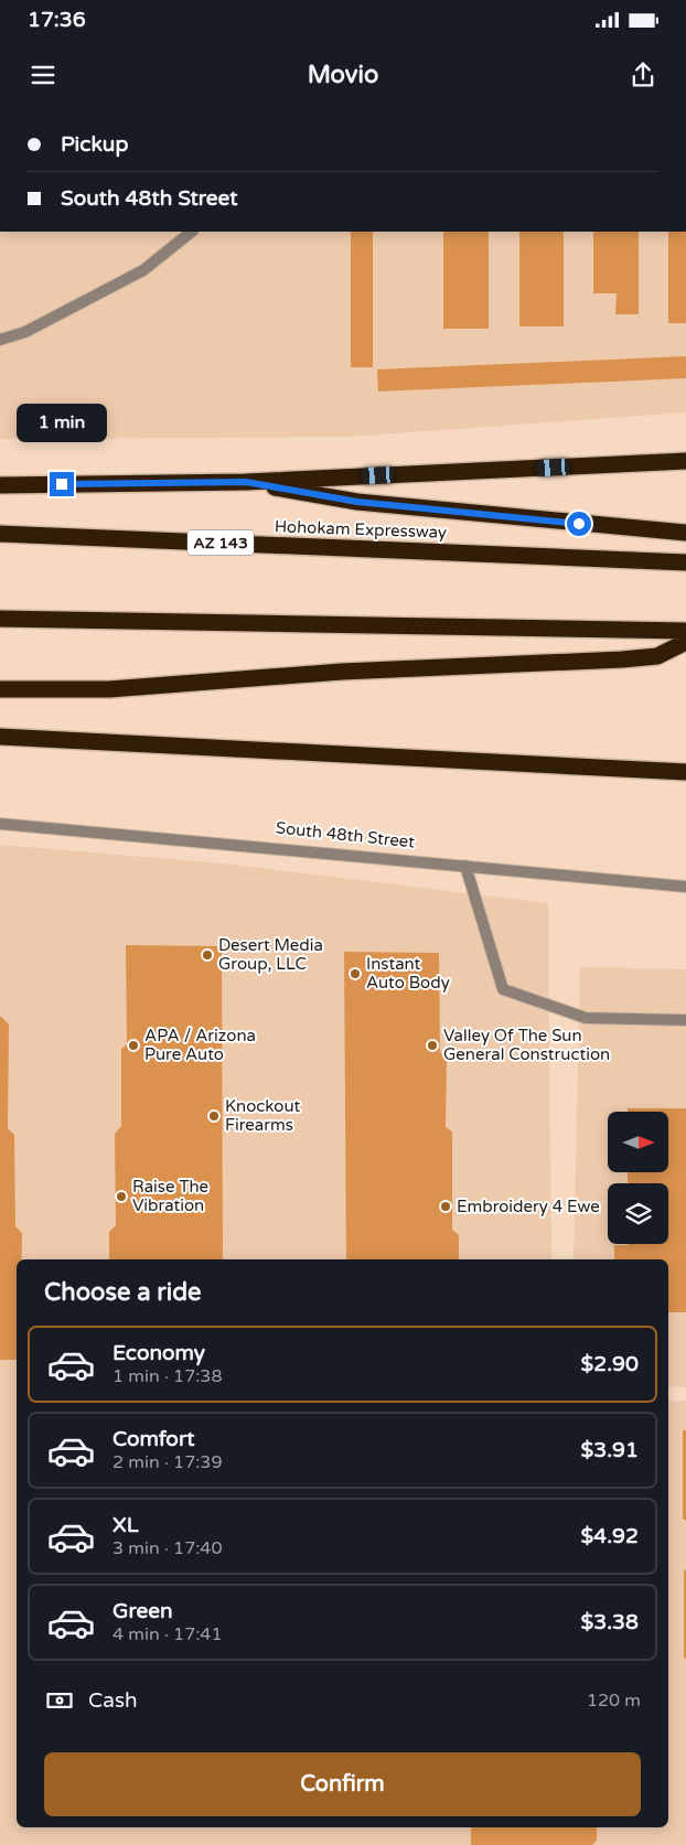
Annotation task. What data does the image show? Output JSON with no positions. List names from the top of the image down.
{
  "streets": {
    "highway": ["Hohokam Expressway", "AZ 143"],
    "street": ["South 48th Street"]
  },
  "places": [
    "Desert Media Group, LLC",
    "Instant Auto Body",
    "APA / Arizona Pure Auto",
    "Valley Of The Sun General Construction",
    "Knockout Firearms",
    "Raise The Vibration",
    "Embroidery 4 Ewe"
  ],
  "north": "right",
  "page": {
    "status": "17:36",
    "header": "Movio",
    "banner": ["Pickup", "South 48th Street"],
    "bubble": "1 min",
    "heading": "Choose a ride",
    "list": [
      {
        "name": "Economy",
        "note": "1 min · 17:38",
        "value": "$2.90"
      },
      {
        "name": "Comfort",
        "note": "2 min · 17:39",
        "value": "$3.91"
      },
      {
        "name": "XL",
        "note": "3 min · 17:40",
        "value": "$4.92"
      },
      {
        "name": "Green",
        "note": "4 min · 17:41",
        "value": "$3.38"
      }
    ],
    "pay": ["Cash", "120 m"],
    "buttons": "Confirm"
  }
}
